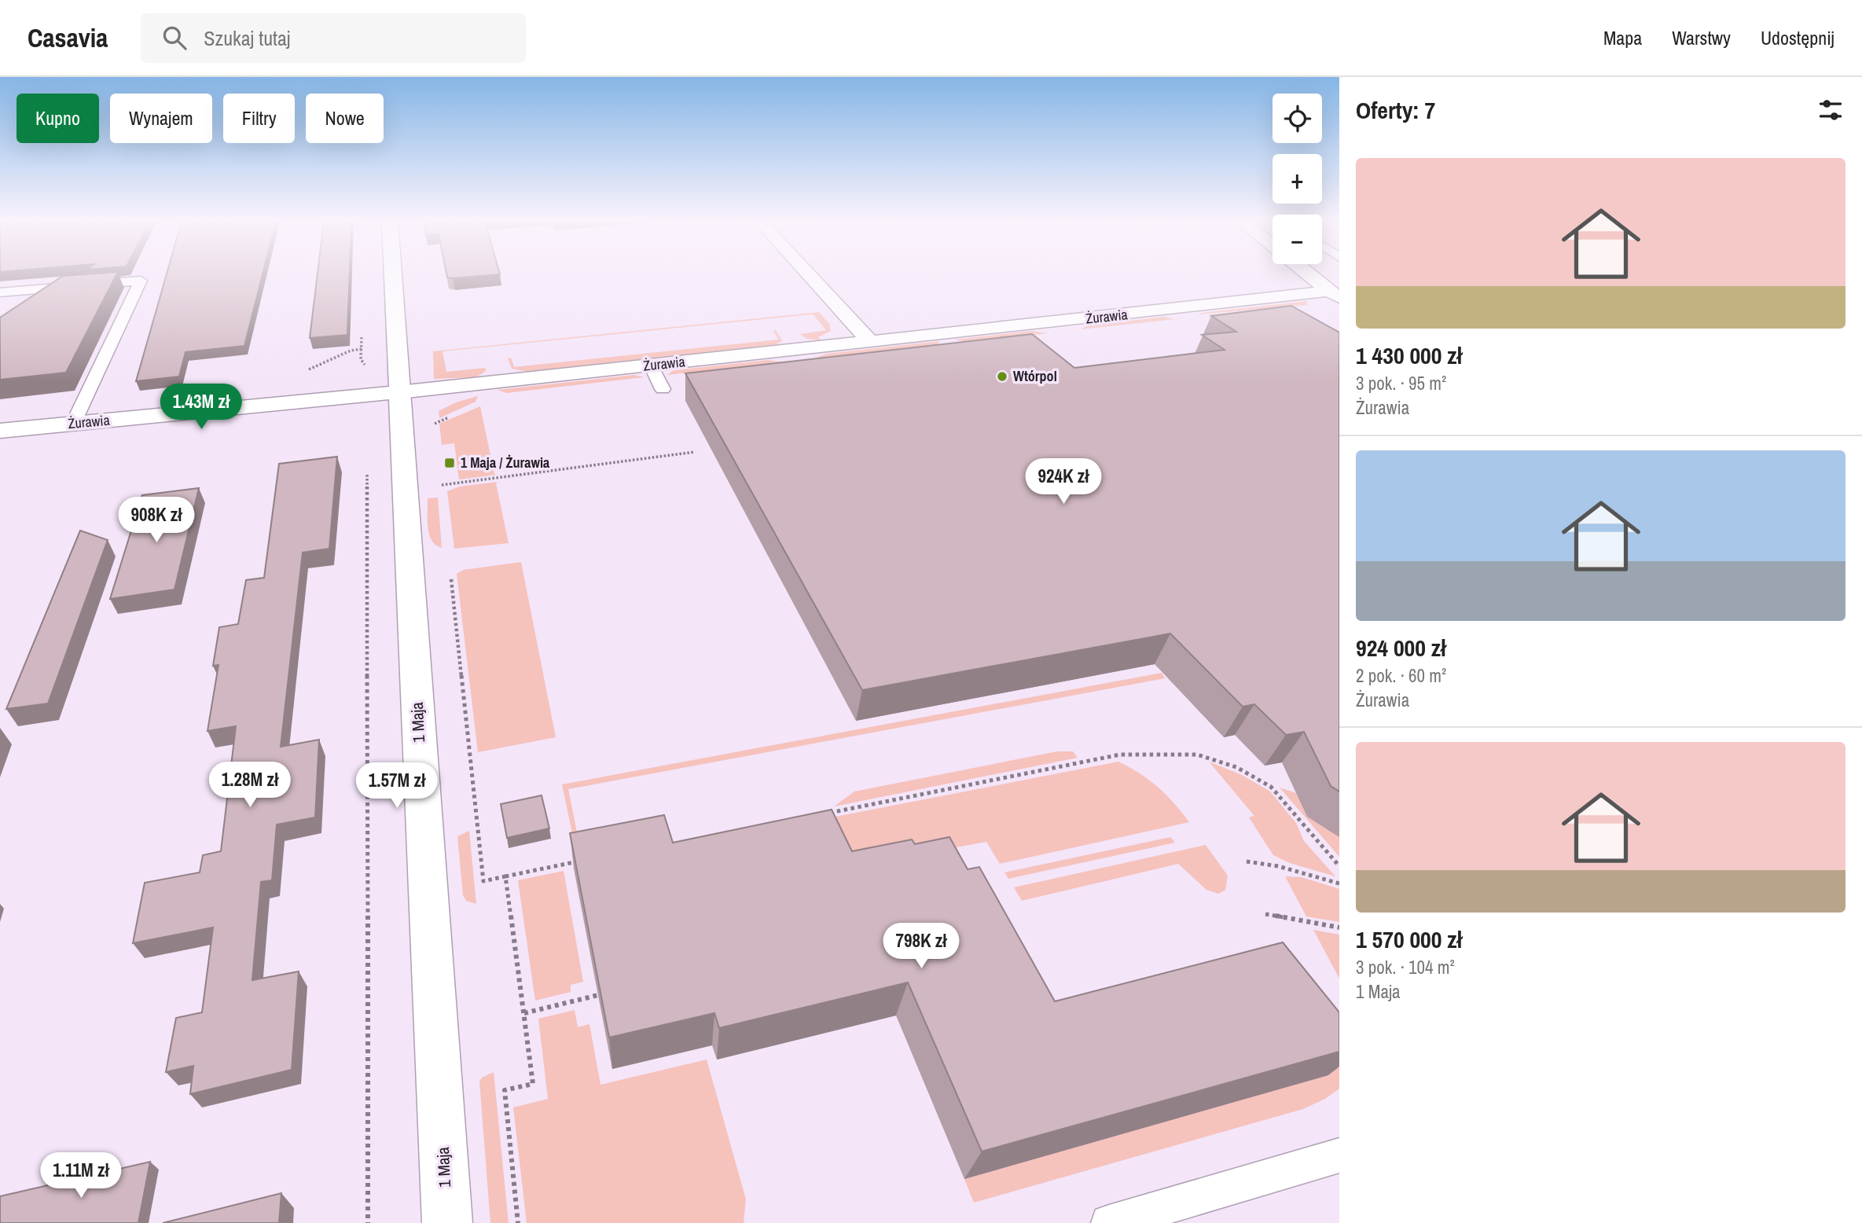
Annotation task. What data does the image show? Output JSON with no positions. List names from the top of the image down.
{
  "streets": {
    "street": ["Żurawia", "1 Maja"]
  },
  "crossings": [
    ["Żurawia", "1 Maja"]
  ],
  "places": {
    "other": ["Wtórpol"],
    "transit": ["1 Maja / Żurawia"]
  },
  "page": {
    "header": "Casavia",
    "search": "Szukaj tutaj",
    "nav": ["Mapa", "Warstwy", "Udostępnij"],
    "heading": "Oferty: 7",
    "map_buttons": ["+", "−"],
    "chip": [
      "Kupno",
      "Wynajem",
      "Filtry",
      "Nowe"
    ],
    "list": [
      {
        "name": "1 430 000 zł",
        "note": "3 pok. · 95 m² · Żurawia"
      },
      {
        "name": "924 000 zł",
        "note": "2 pok. · 60 m² · Żurawia"
      },
      {
        "name": "1 570 000 zł",
        "note": "3 pok. · 104 m² · 1 Maja"
      }
    ],
    "price": [
      "1.43M zł",
      "924K zł",
      "908K zł",
      "1.28M zł",
      "1.57M zł",
      "798K zł",
      "1.11M zł"
    ]
  }
}
